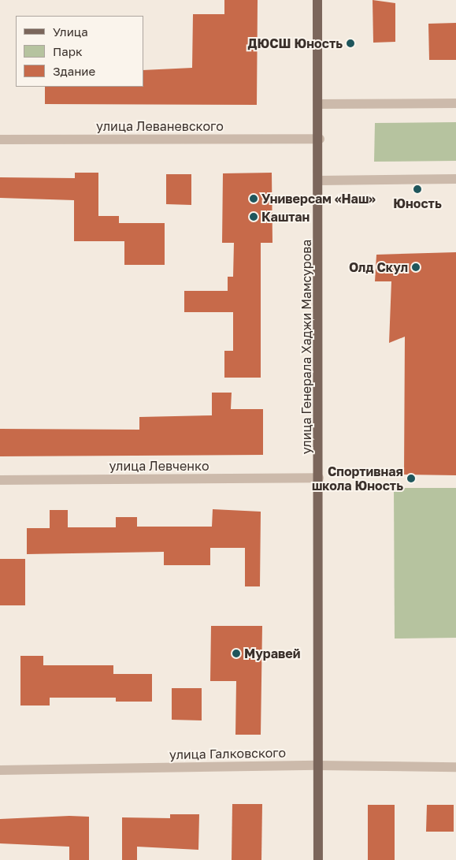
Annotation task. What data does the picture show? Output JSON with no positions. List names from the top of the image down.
{
  "streets": {
    "main road": ["улица Генерала Хаджи Мамсурова"],
    "street": ["улица Леваневского", "улица Левченко", "улица Галковского"]
  },
  "crossings": [
    ["улица Леваневского", "улица Генерала Хаджи Мамсурова"],
    ["улица Генерала Хаджи Мамсурова", "улица Левченко"],
    ["улица Генерала Хаджи Мамсурова", "улица Галковского"]
  ],
  "places": [
    "ДЮСШ Юность",
    "Юность",
    "Универсам «Наш»",
    "Каштан",
    "Олд Скул",
    "Спортивная школа Юность",
    "Муравей"
  ],
  "legend": ["Улица", "Парк", "Здание"]
}
